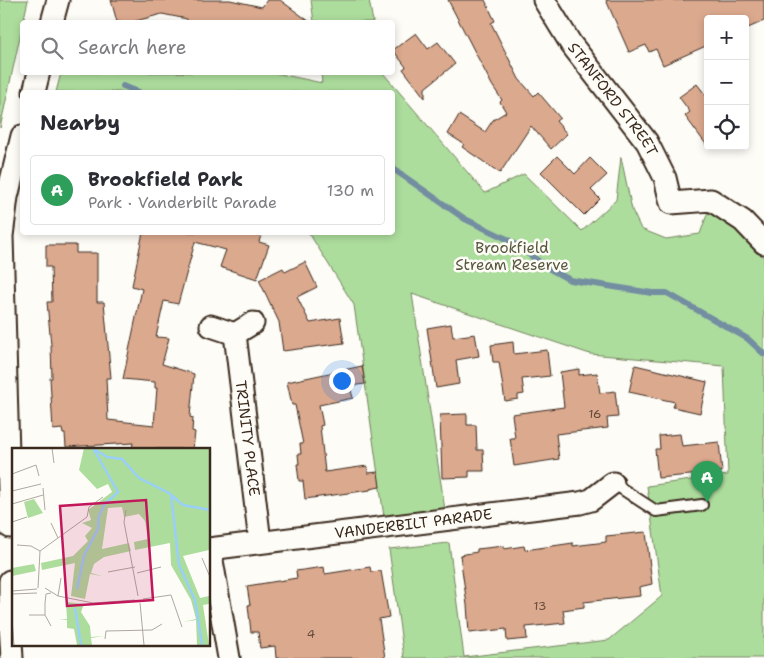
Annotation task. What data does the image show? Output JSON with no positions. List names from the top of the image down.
{
  "streets": {
    "street": ["STANFORD STREET", "TRINITY PLACE", "VANDERBILT PARADE"]
  },
  "crossings": [
    ["TRINITY PLACE", "VANDERBILT PARADE"]
  ],
  "parks": ["Brookfield Stream Reserve"],
  "house_numbers": ["16", "13", "4"],
  "page": {
    "map_buttons": ["+", "−"],
    "search": "Search here",
    "heading": "Nearby",
    "list": [
      {
        "mark": "A",
        "name": "Brookfield Park",
        "note": "Park · Vanderbilt Parade",
        "value": "130 m"
      }
    ],
    "pins": "A"
  }
}
